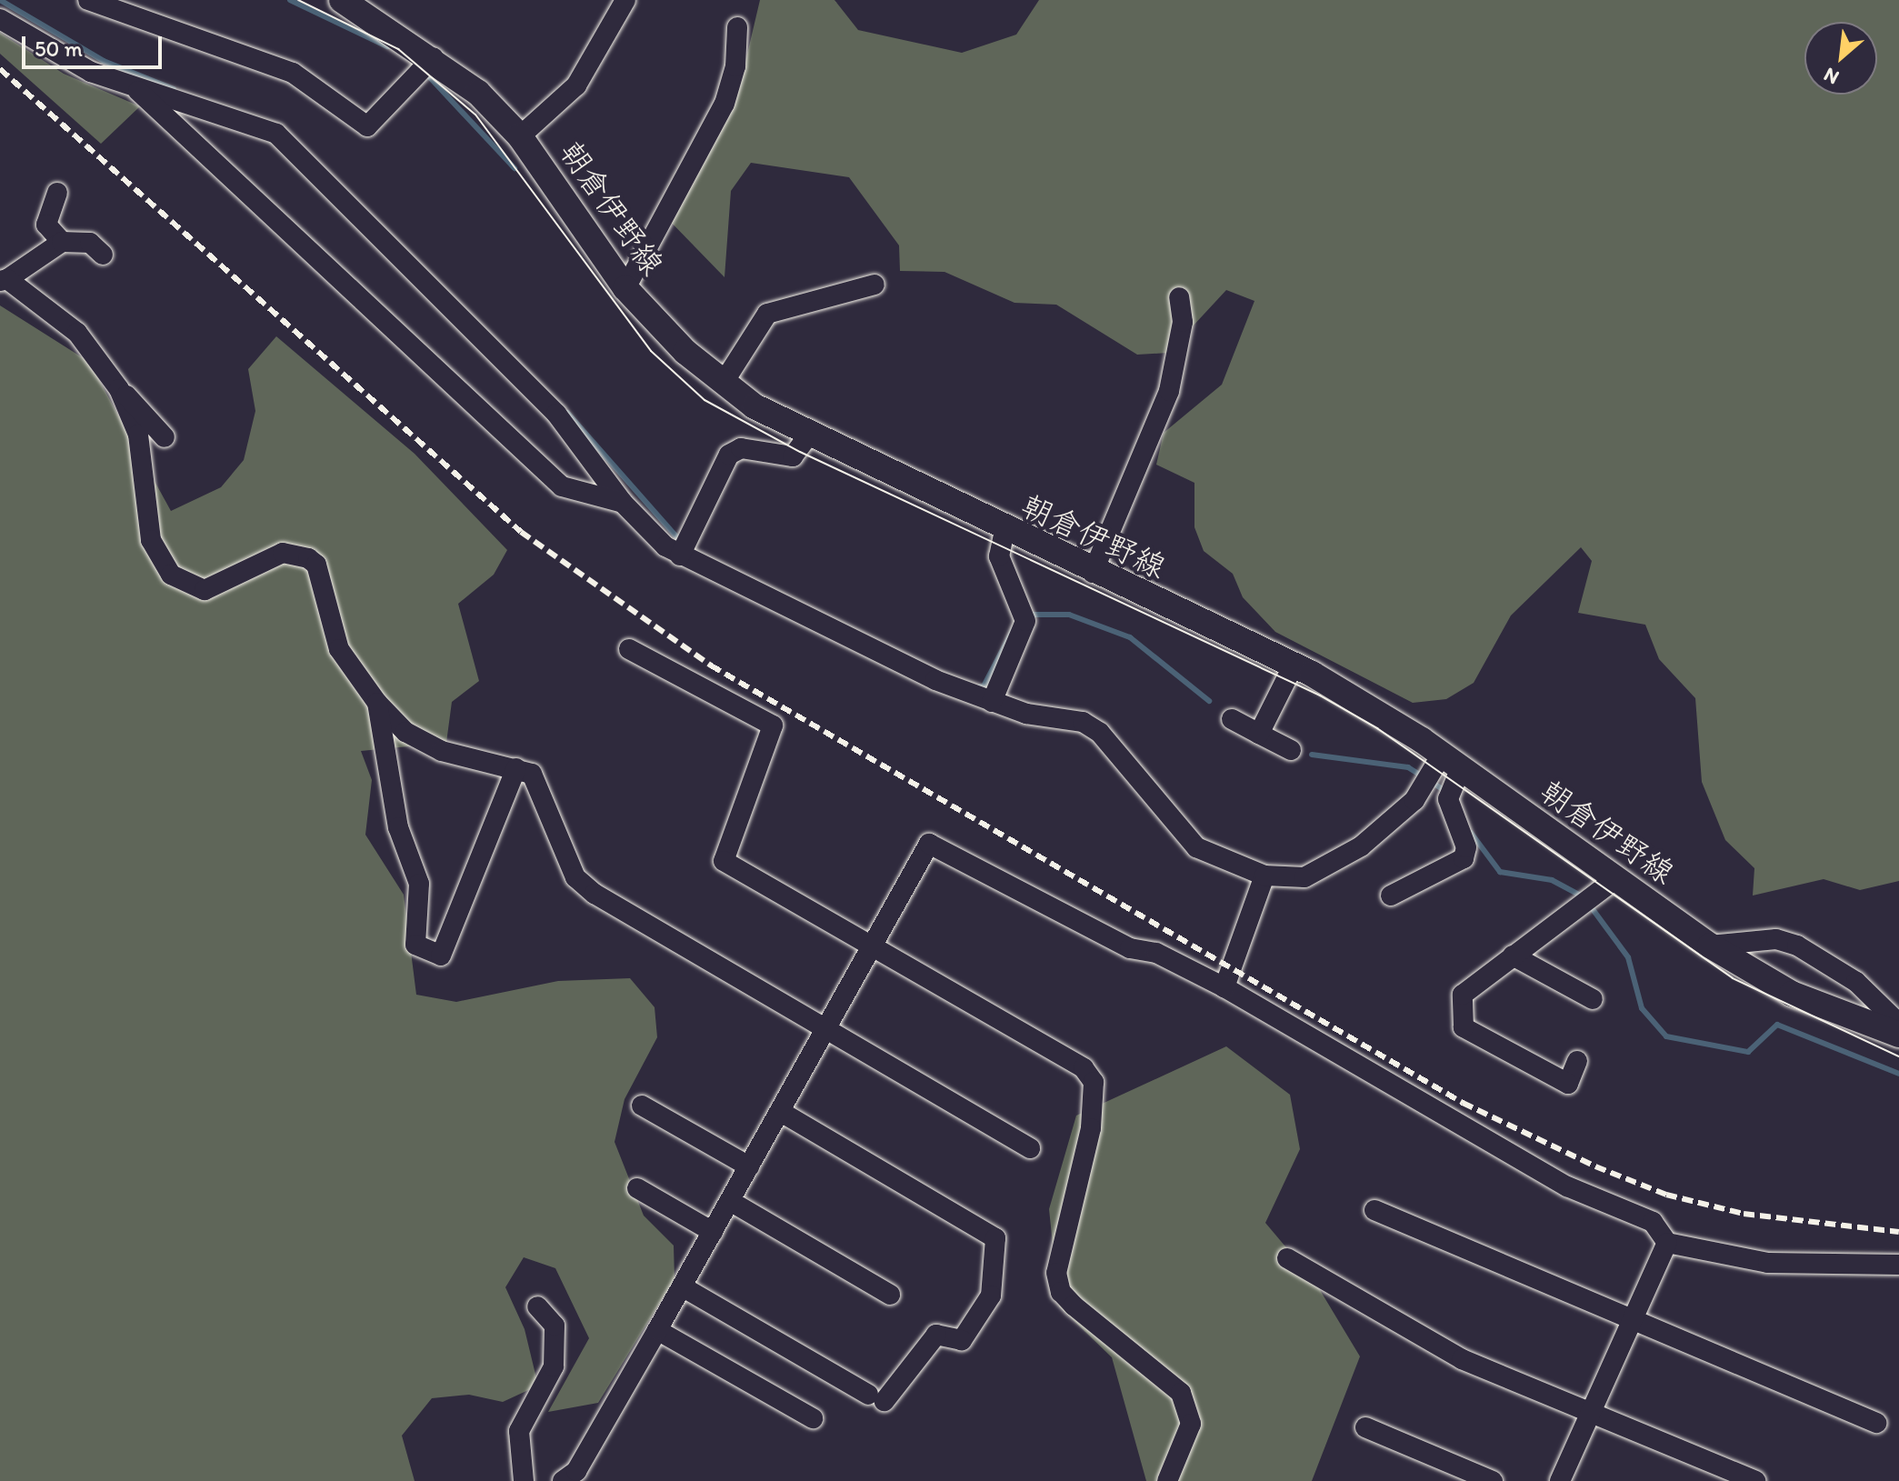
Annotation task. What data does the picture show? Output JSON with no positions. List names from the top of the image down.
{
  "streets": {
    "main road": ["朝倉伊野線"]
  },
  "scale_bar": "50 m",
  "north": "bottom left"
}
